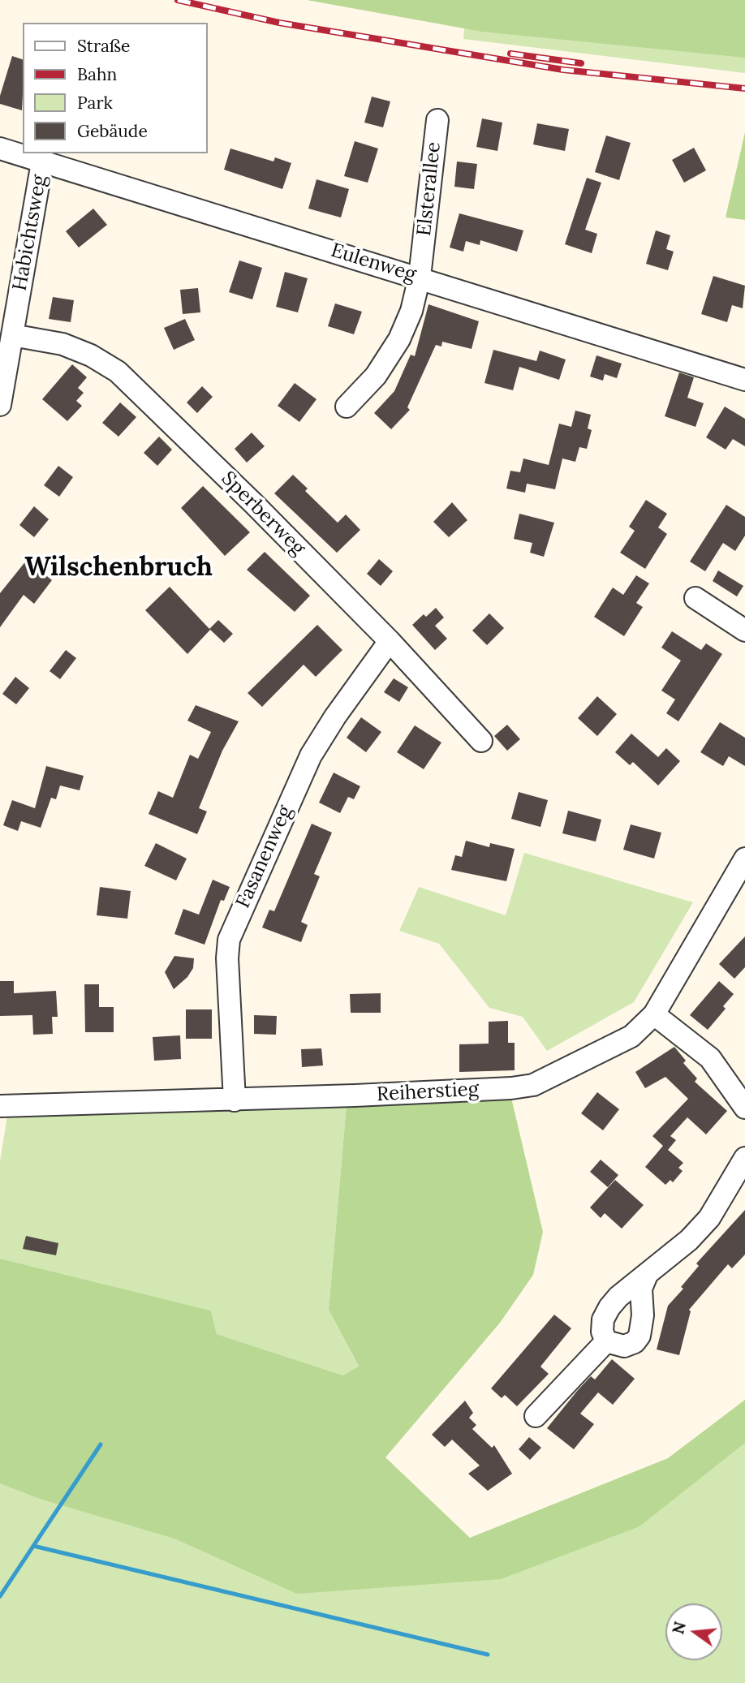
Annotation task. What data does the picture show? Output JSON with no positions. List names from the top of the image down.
{
  "streets": {
    "street": [
      "Elsterallee",
      "Habichtsweg",
      "Eulenweg",
      "Sperberweg",
      "Fasanenweg",
      "Reiherstieg"
    ]
  },
  "crossings": [
    ["Elsterallee", "Eulenweg"],
    ["Habichtsweg", "Eulenweg"],
    ["Habichtsweg", "Sperberweg"],
    ["Sperberweg", "Fasanenweg"],
    ["Fasanenweg", "Reiherstieg"]
  ],
  "districts": ["Wilschenbruch"],
  "legend": [
    "Straße",
    "Bahn",
    "Park",
    "Gebäude"
  ],
  "north": "left"
}
